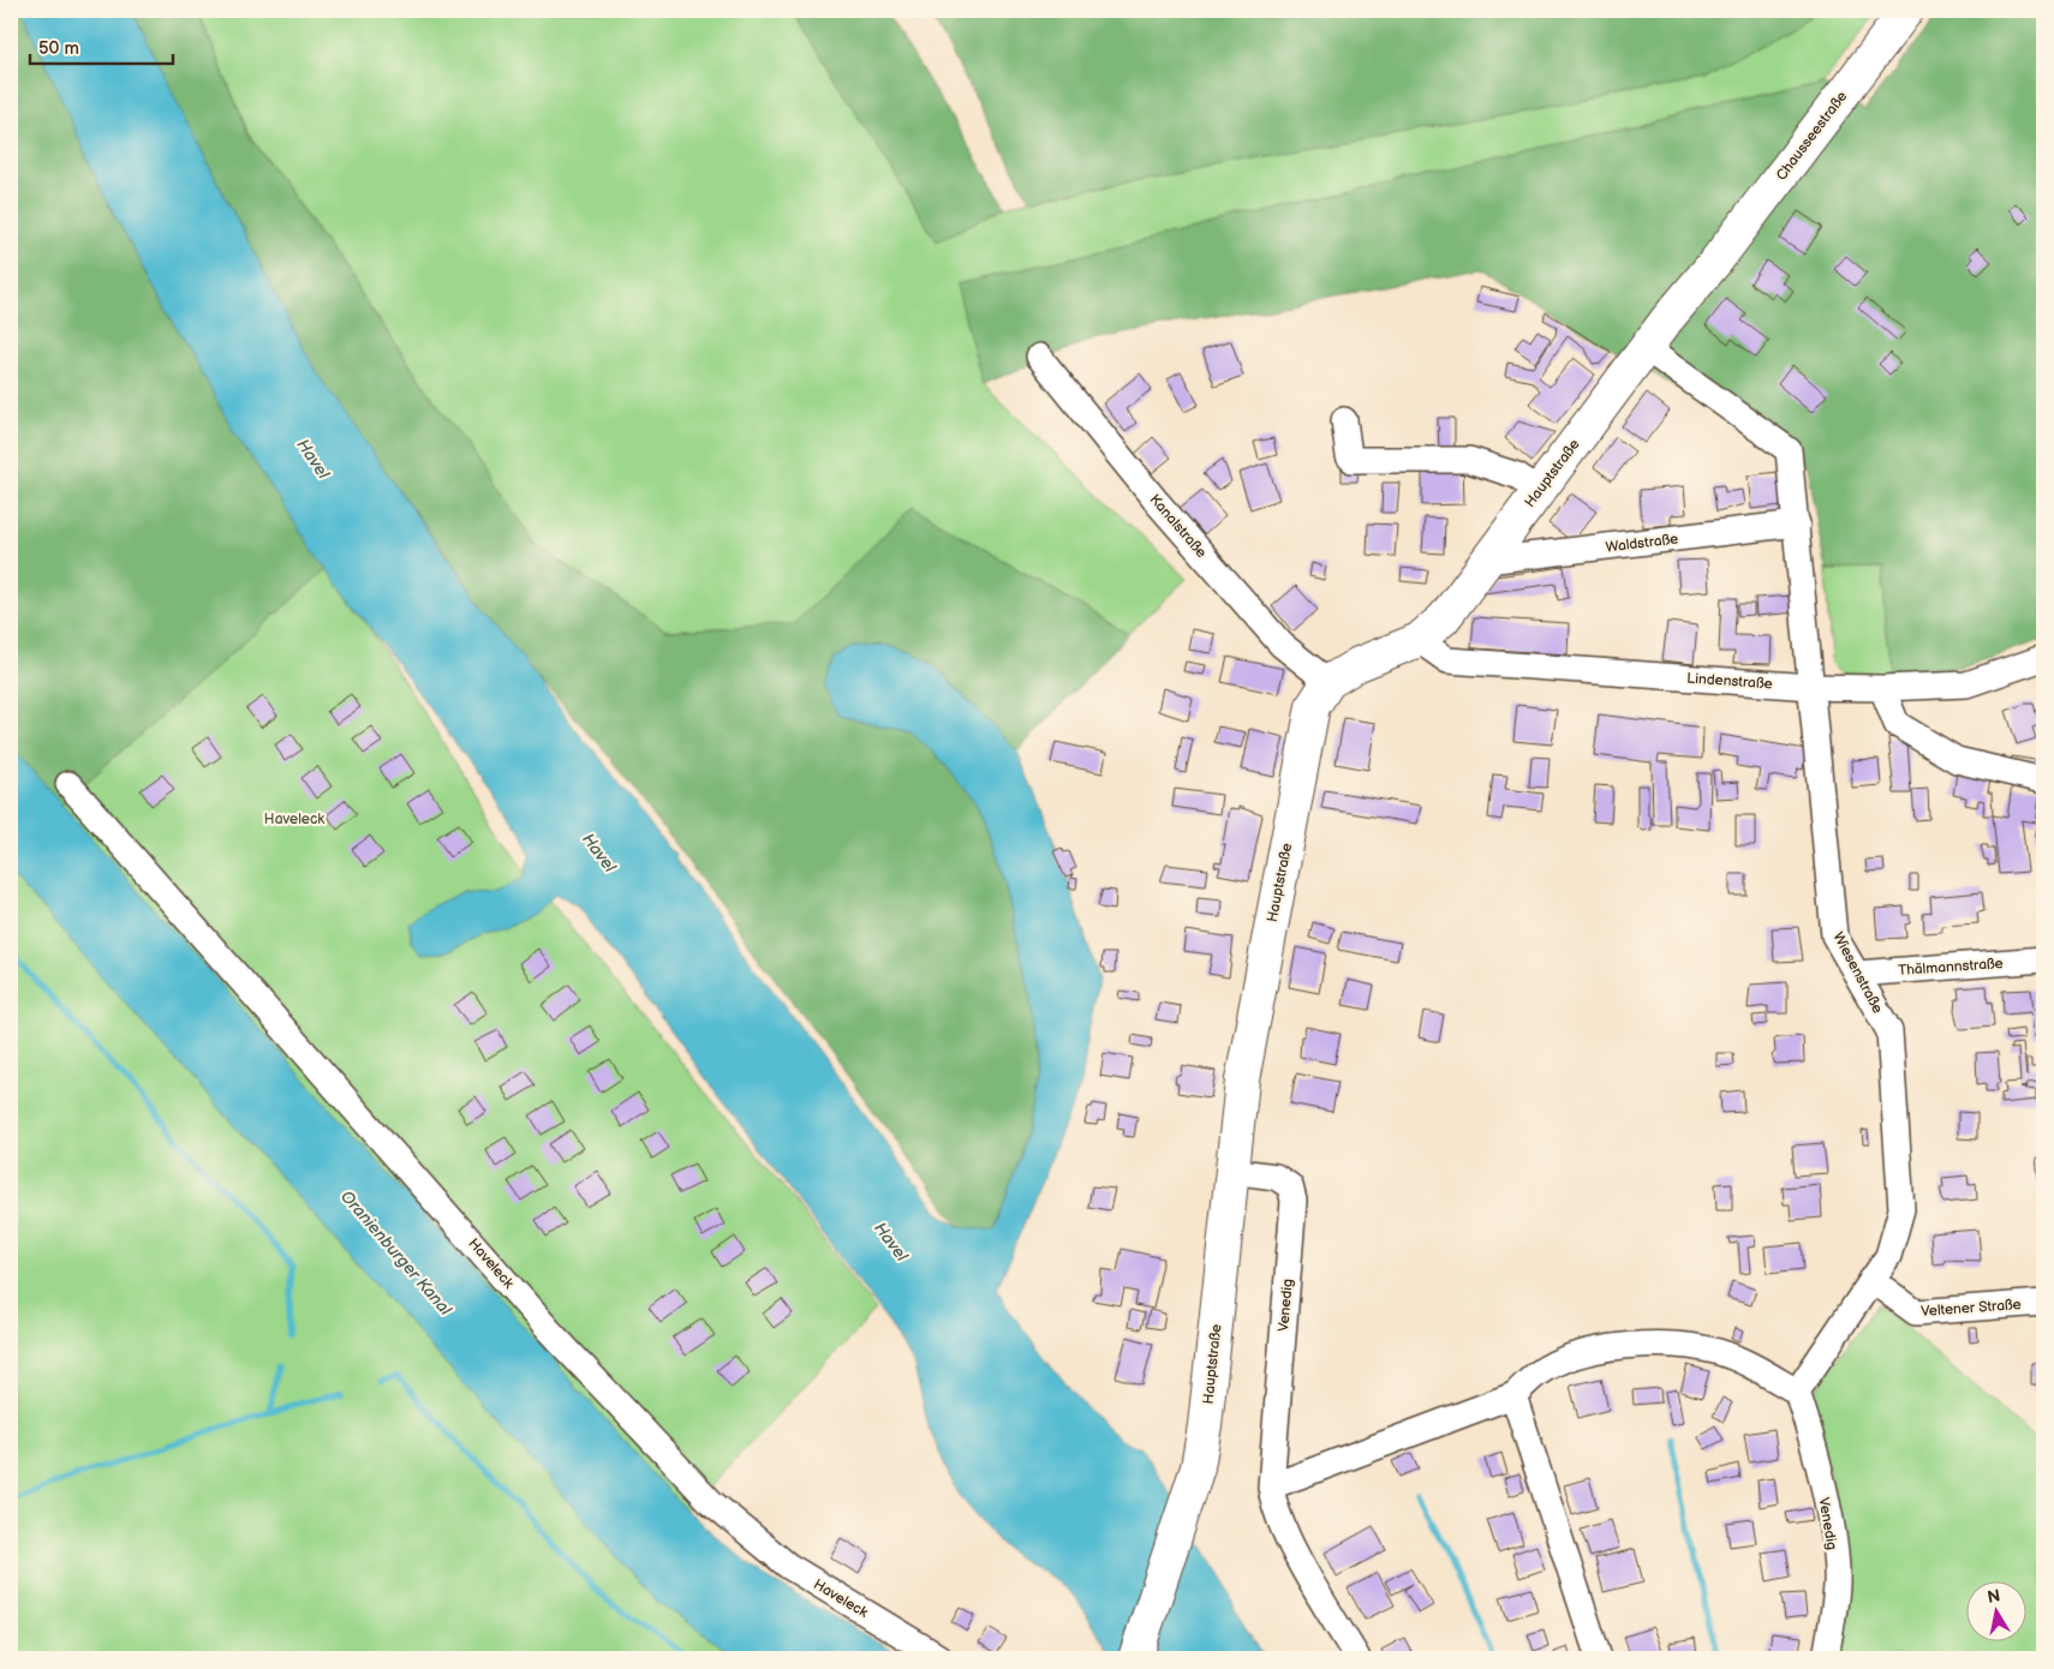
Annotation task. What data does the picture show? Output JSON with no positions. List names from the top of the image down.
{
  "streets": {
    "main road": ["Chausseestraße", "Hauptstraße"],
    "street": [
      "Kanalstraße",
      "Waldstraße",
      "Lindenstraße",
      "Thälmannstraße",
      "Wiesenstraße",
      "Haveleck",
      "Venedig",
      "Veltener Straße"
    ]
  },
  "crossings": [
    ["Chausseestraße", "Hauptstraße"],
    ["Hauptstraße", "Kanalstraße"],
    ["Hauptstraße", "Waldstraße"],
    ["Hauptstraße", "Lindenstraße"],
    ["Hauptstraße", "Venedig"],
    ["Lindenstraße", "Wiesenstraße"],
    ["Thälmannstraße", "Wiesenstraße"],
    ["Wiesenstraße", "Veltener Straße"]
  ],
  "water": ["Havel", "Oranienburger Kanal"],
  "parks": ["Haveleck"],
  "scale_bar": "50 m",
  "north": "top"
}
